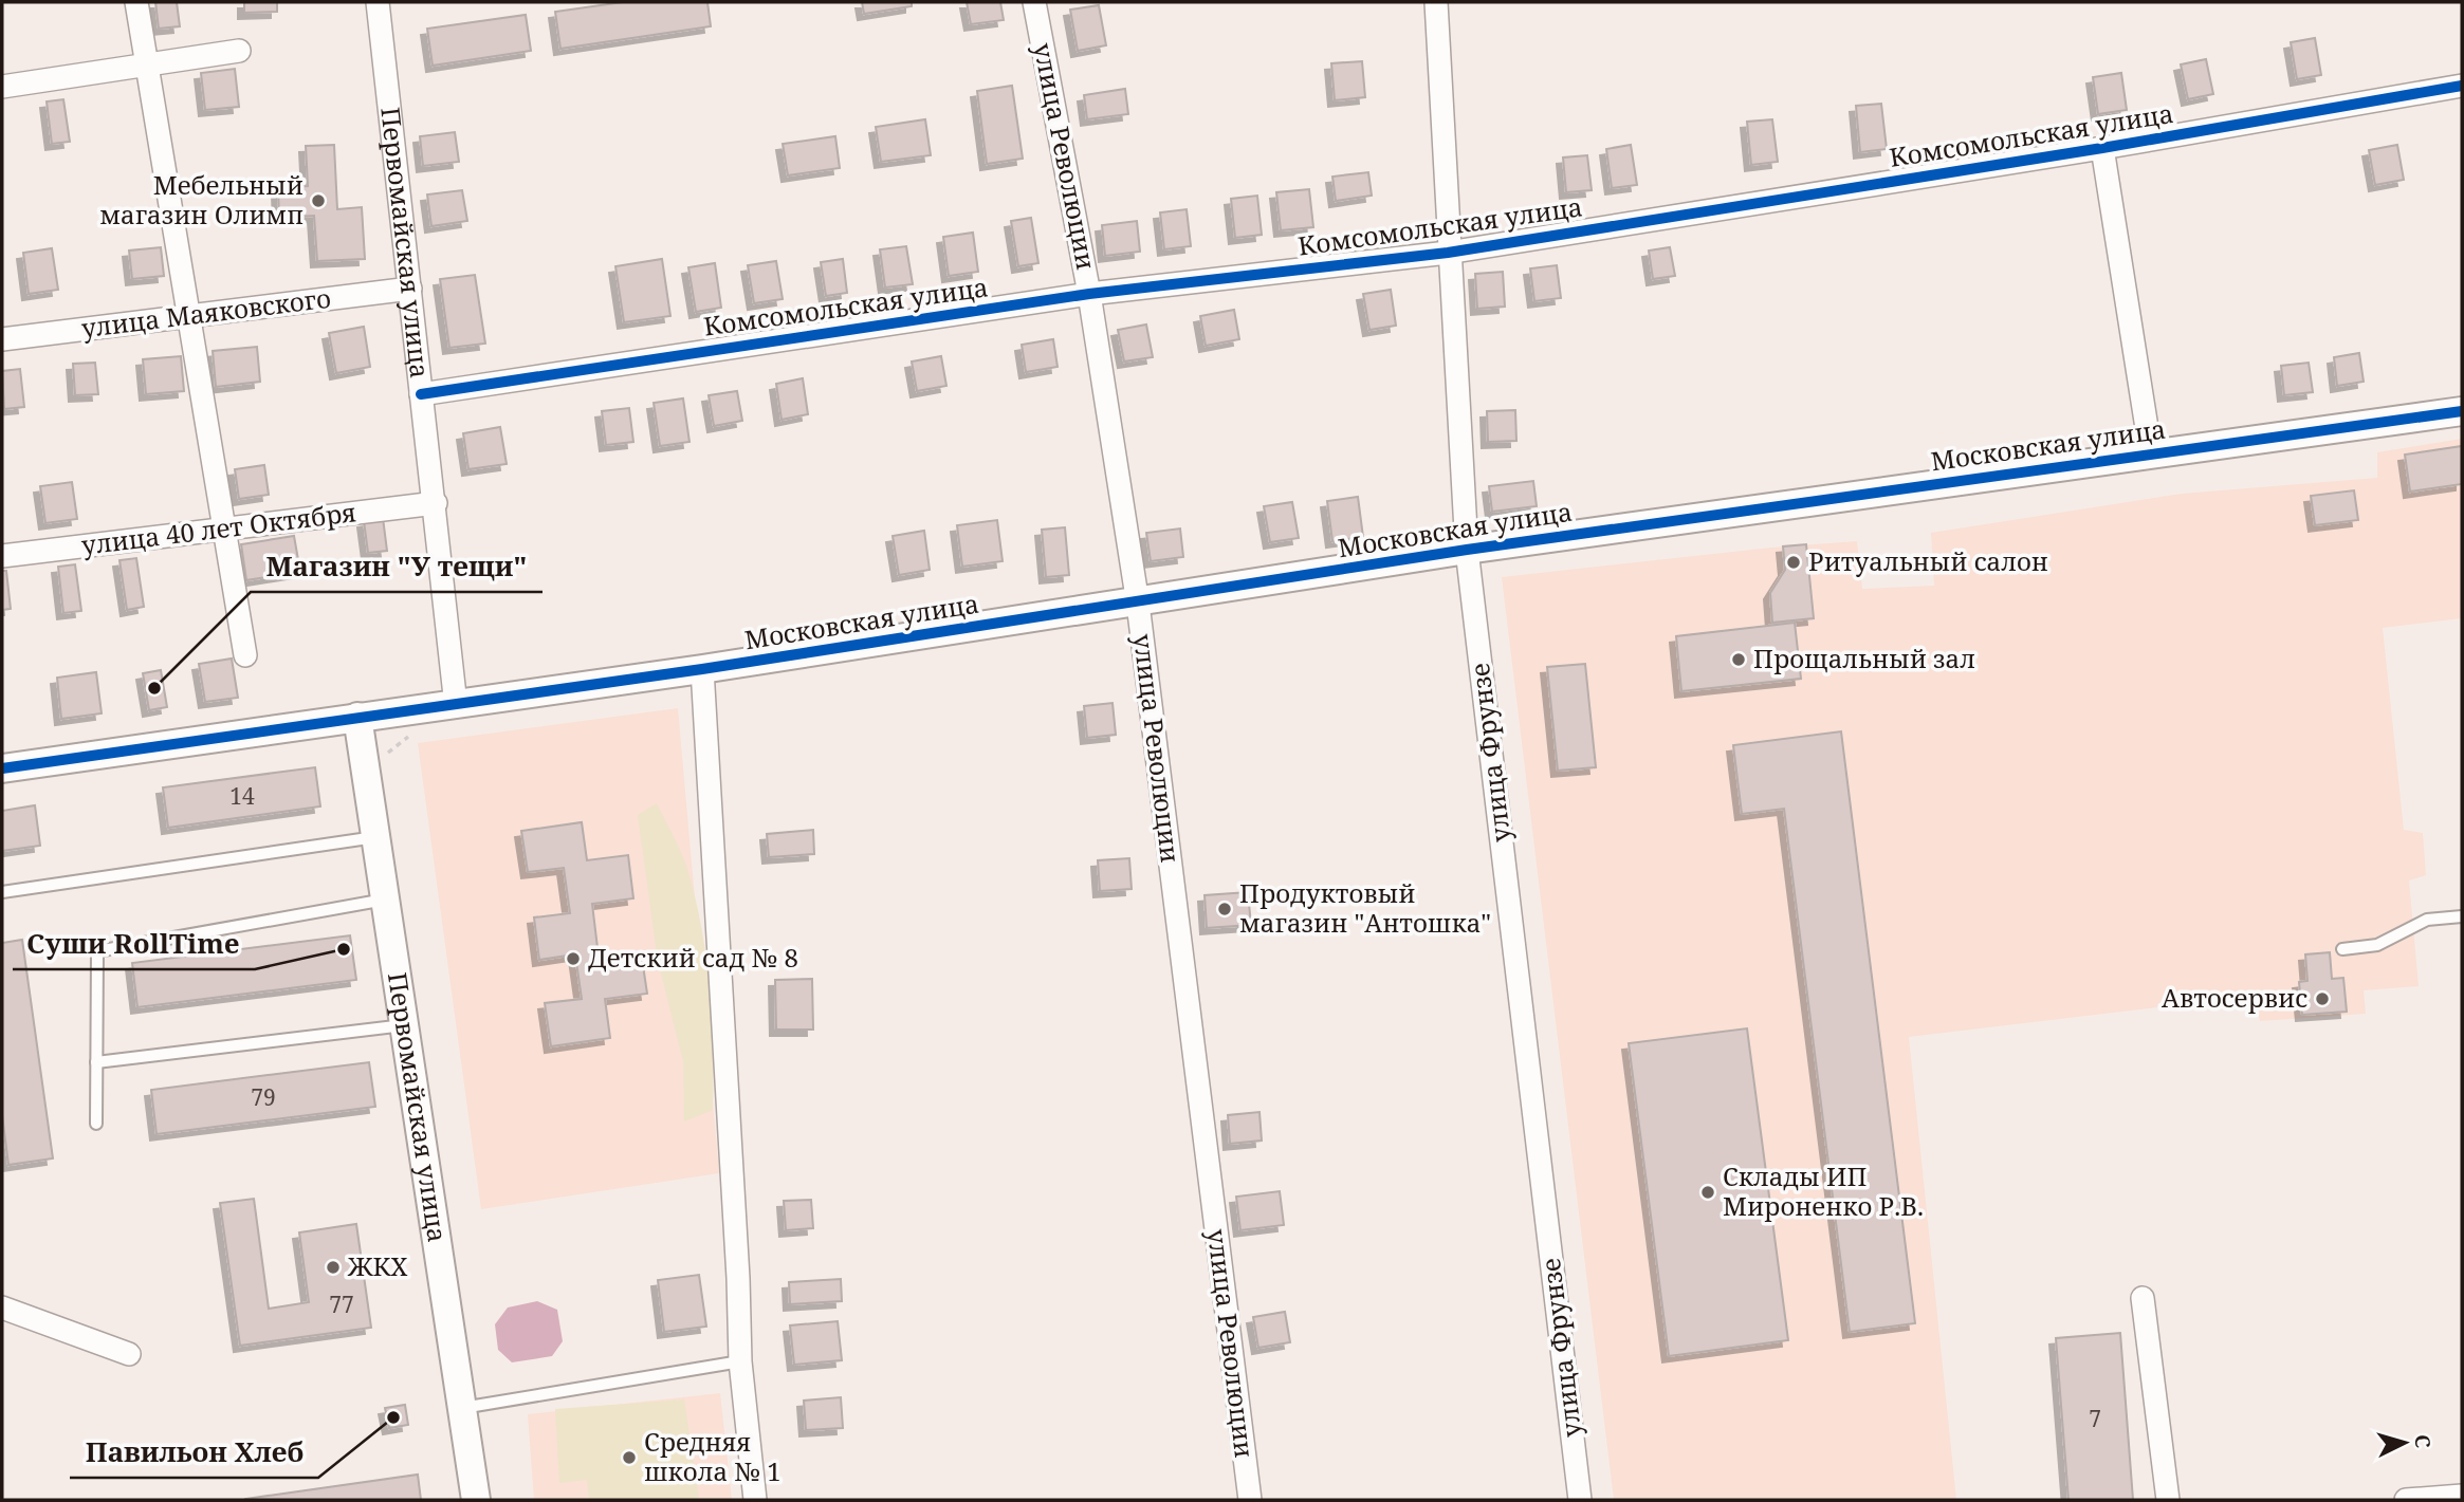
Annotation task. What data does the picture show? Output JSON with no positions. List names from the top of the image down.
{
  "streets": {
    "street": [
      "Комсомольская улица",
      "улица Революции",
      "Первомайская улица",
      "улица Маяковского",
      "Московская улица",
      "улица 40 лет Октября",
      "улица Фрунзе"
    ]
  },
  "crossings": [
    ["Комсомольская улица", "улица Революции"],
    ["Комсомольская улица", "Первомайская улица"],
    ["Комсомольская улица", "улица Фрунзе"],
    ["улица Революции", "Московская улица"],
    ["Первомайская улица", "улица Маяковского"],
    ["Первомайская улица", "Московская улица"],
    ["Первомайская улица", "улица 40 лет Октября"],
    ["Московская улица", "улица Фрунзе"]
  ],
  "places": [
    "Мебельный магазин Олимп",
    "Ритуальный салон",
    "Прощальный зал",
    "Магазин \"У тещи\"",
    "Продуктовый магазин \"Антошка\"",
    "Суши RollTime",
    "Детский сад № 8",
    "Автосервис",
    "Склады ИП Мироненко Р.В.",
    "ЖКХ",
    "Павильон Хлеб",
    "Средняя школа № 1"
  ],
  "house_numbers": [
    "14",
    "79",
    "77",
    "7"
  ],
  "north": "right"
}
